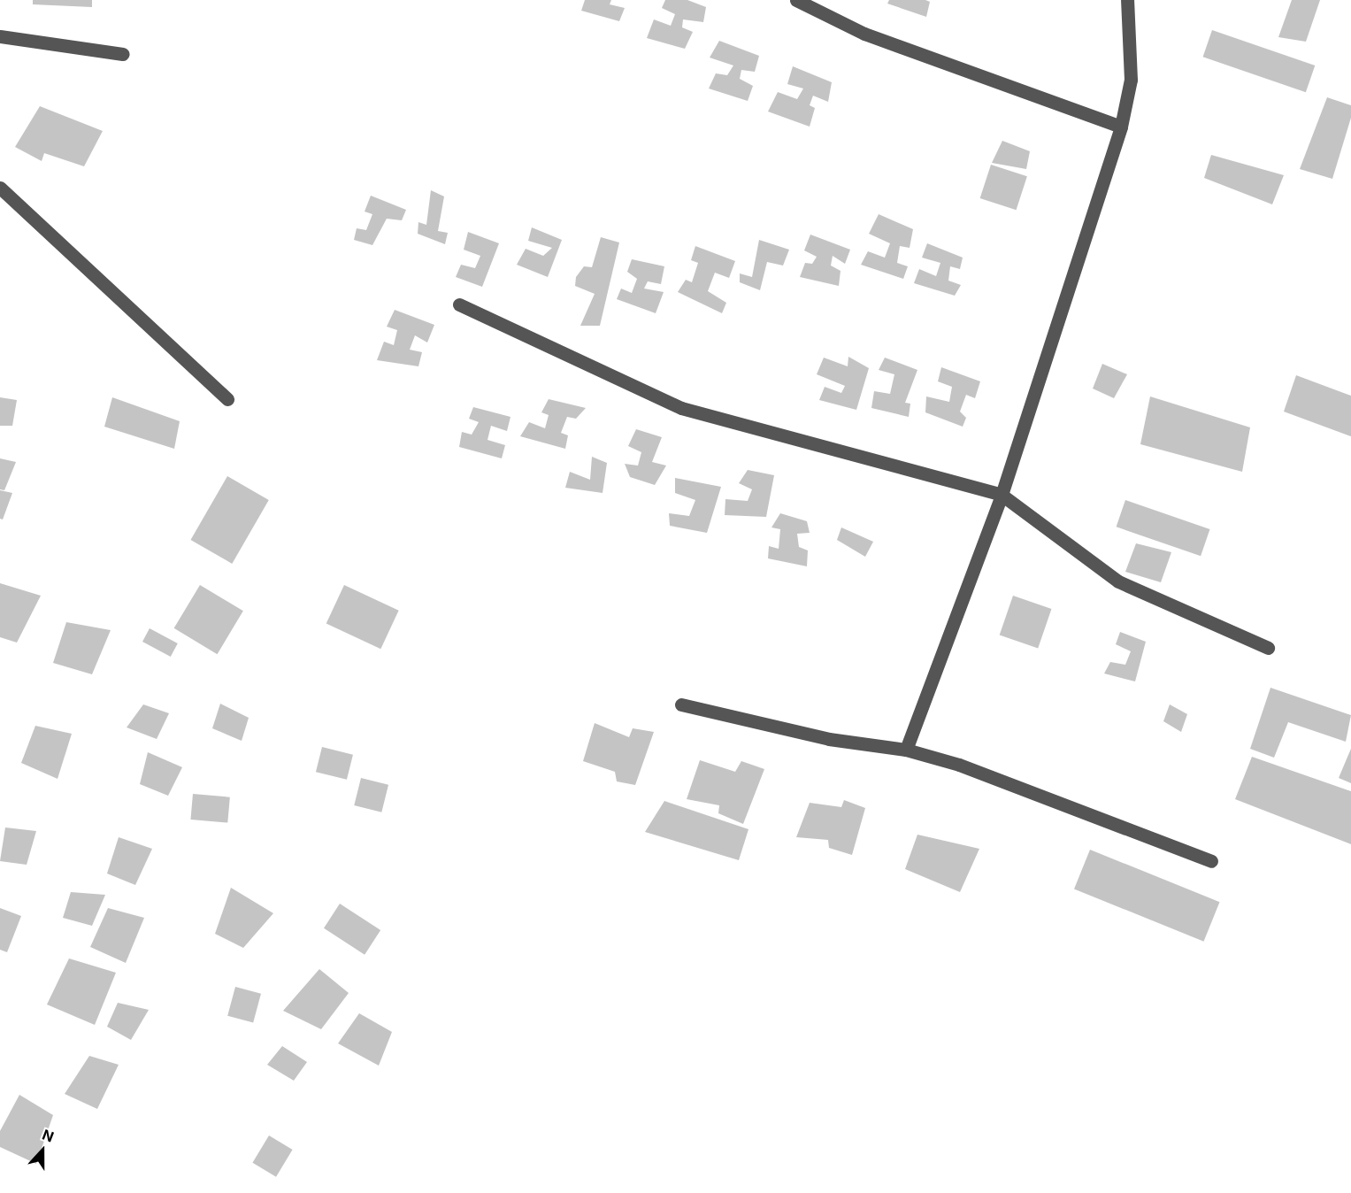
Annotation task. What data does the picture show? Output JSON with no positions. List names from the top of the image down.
{
  "north": "top"
}
